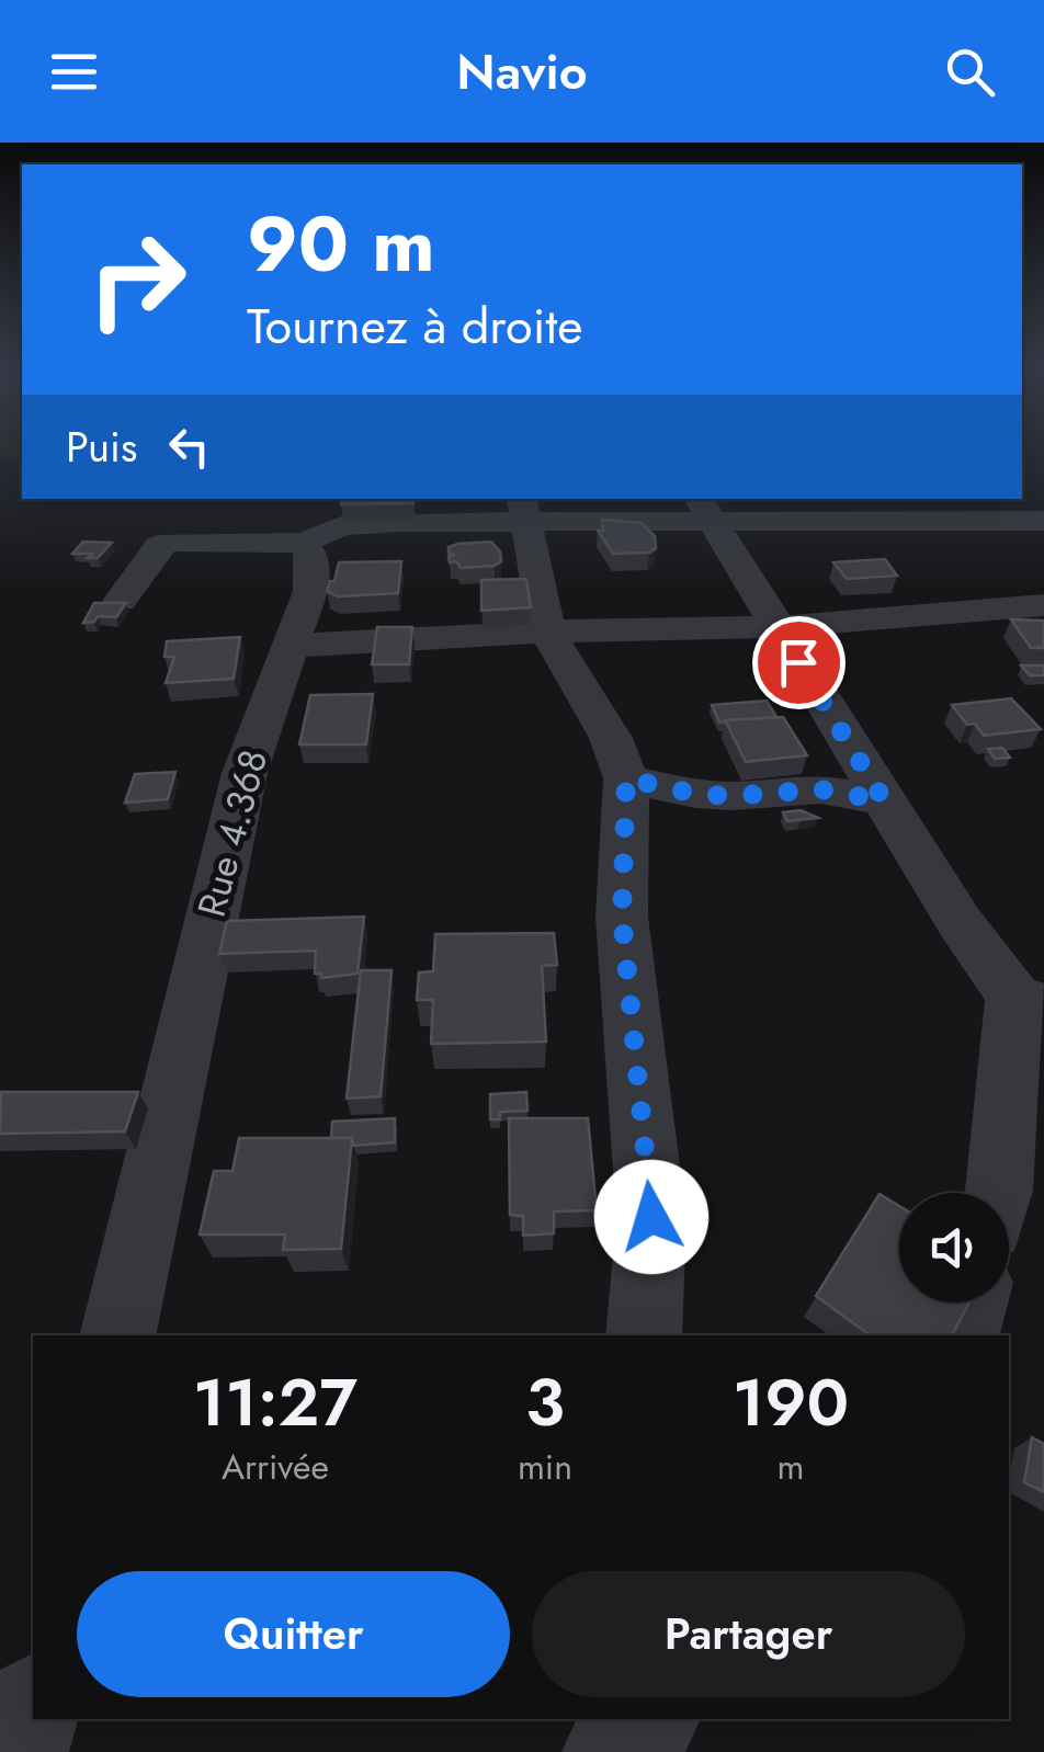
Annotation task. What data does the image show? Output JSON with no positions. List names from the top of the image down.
{
  "streets": {
    "street": ["Rue 4.368"]
  },
  "page": {
    "header": "Navio",
    "turn": ["90 m", "Tournez à droite"],
    "then": "Puis",
    "eta": [
      "11:27",
      "Arrivée",
      "3",
      "min",
      "190",
      "m"
    ],
    "buttons": ["Quitter", "Partager"]
  }
}
